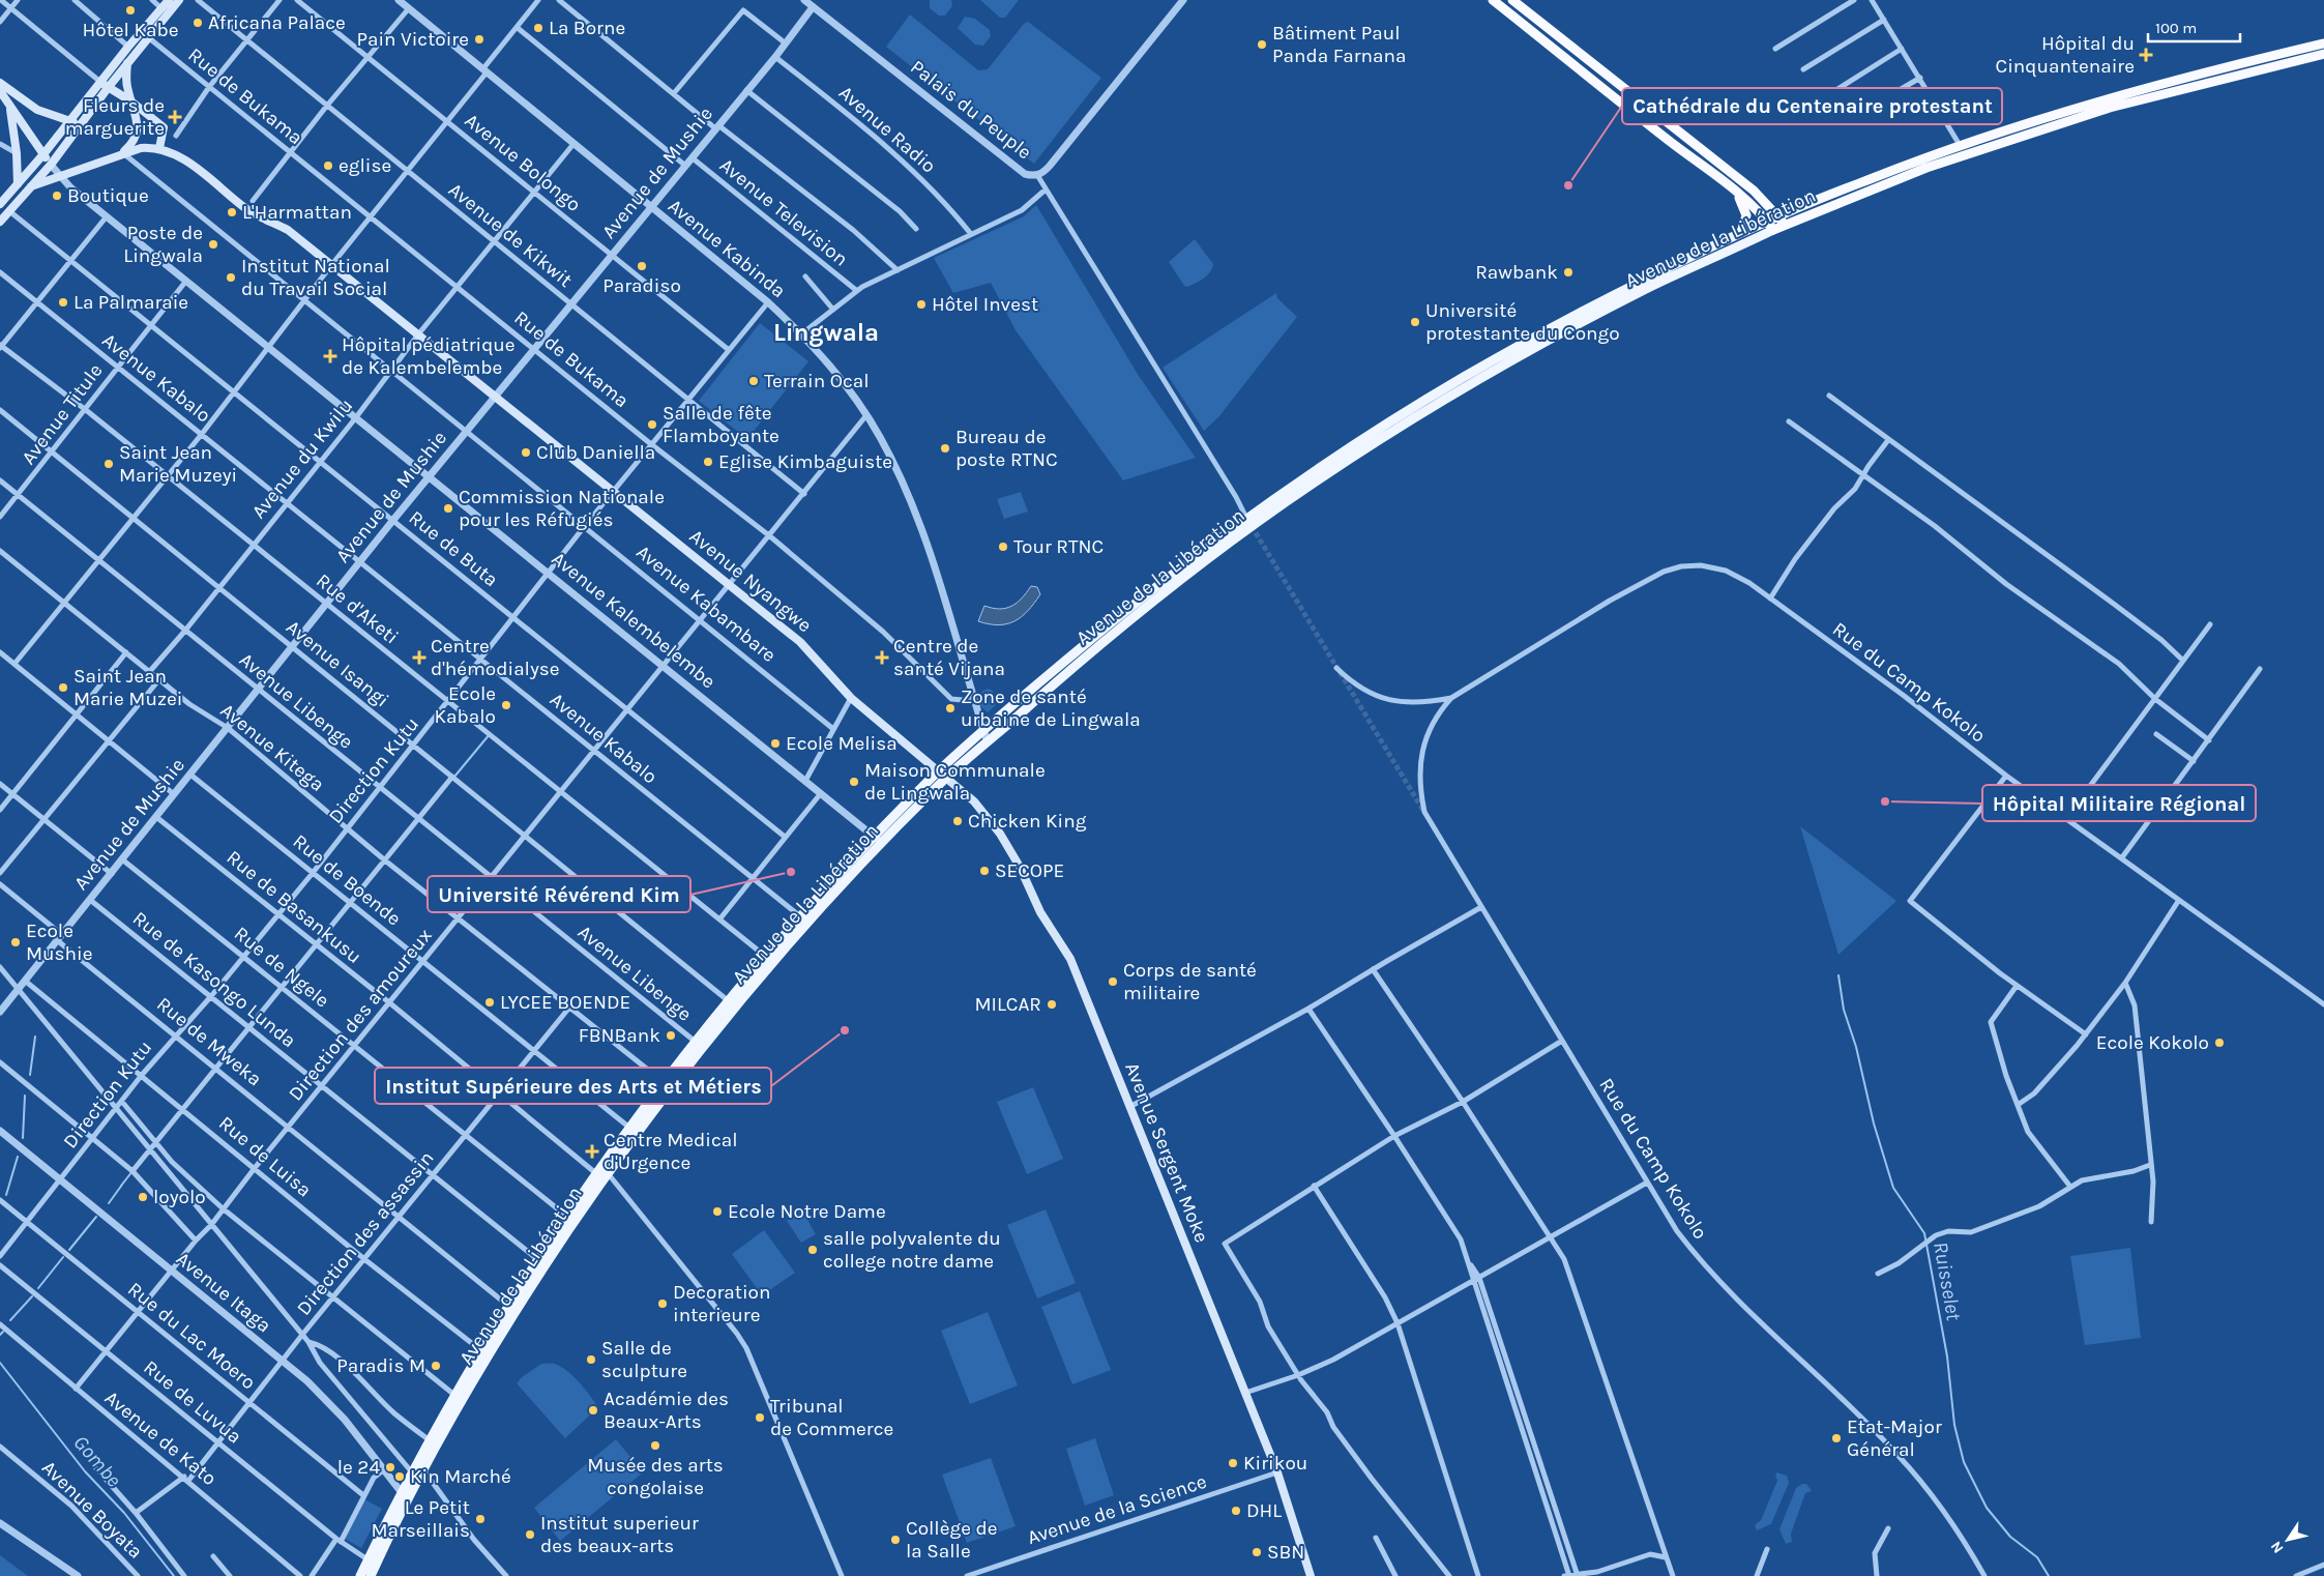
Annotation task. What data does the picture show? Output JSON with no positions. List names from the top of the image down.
{
  "streets": {
    "highway": ["Avenue de la Libération"],
    "main road": ["Avenue Nyangwe", "Avenue Kalembelembe", "Avenue Sergent Moke"],
    "street": [
      "Rue de Bukama",
      "Palais du Peuple",
      "Avenue Radio",
      "Avenue Bolongo",
      "Avenue de Mushie",
      "Avenue Television",
      "Avenue de Kikwit",
      "Avenue Kabinda",
      "Avenue Kabalo",
      "Avenue Titule",
      "Avenue du Kwilu",
      "Rue de Buta",
      "Avenue Kabambare",
      "Rue d'Aketi",
      "Avenue Isangi",
      "Rue du Camp Kokolo",
      "Avenue Libenge",
      "Avenue Kitega",
      "Direction Kutu",
      "Rue de Boende",
      "Rue de Basankusu",
      "Rue de Ngele",
      "Rue de Kasongo Lunda",
      "Direction des amoureux",
      "Rue de Mweka",
      "Rue de Luisa",
      "Direction des assassin",
      "Avenue Itaga",
      "Rue du Lac Moero",
      "Rue de Luvua",
      "Avenue de Kato",
      "Avenue Boyata",
      "Avenue de la Science"
    ]
  },
  "crossings": [
    ["Rue de Bukama", "Avenue de Mushie"],
    ["Rue de Bukama", "Avenue Kabinda"],
    ["Rue de Bukama", "Avenue du Kwilu"],
    ["Rue de Bukama", "Direction Kutu"],
    ["Rue de Bukama", "Direction des amoureux"],
    ["Palais du Peuple", "Avenue de Mushie"],
    ["Avenue Radio", "Avenue de Mushie"],
    ["Avenue Bolongo", "Avenue de Mushie"],
    ["Avenue Bolongo", "Avenue du Kwilu"],
    ["Avenue Bolongo", "Direction Kutu"],
    ["Avenue de Mushie", "Avenue Television"],
    ["Avenue de Mushie", "Avenue de Kikwit"],
    ["Avenue de Mushie", "Avenue Kabinda"],
    ["Avenue de Mushie", "Avenue Kabalo"],
    ["Avenue de Mushie", "Rue de Buta"],
    ["Avenue de Mushie", "Avenue Nyangwe"],
    ["Avenue de Mushie", "Avenue Kabambare"],
    ["Avenue de Mushie", "Rue d'Aketi"],
    ["Avenue de Mushie", "Avenue Kalembelembe"],
    ["Avenue de Mushie", "Avenue Isangi"],
    ["Avenue de Mushie", "Avenue Libenge"],
    ["Avenue de Mushie", "Avenue Kitega"],
    ["Avenue de Mushie", "Rue de Boende"],
    ["Avenue de Mushie", "Rue de Basankusu"],
    ["Avenue de Mushie", "Rue de Ngele"],
    ["Avenue de Mushie", "Rue de Kasongo Lunda"],
    ["Avenue de Mushie", "Rue de Mweka"],
    ["Avenue de Mushie", "Rue de Luisa"],
    ["Avenue de Kikwit", "Avenue du Kwilu"],
    ["Avenue de Kikwit", "Direction Kutu"],
    ["Avenue de Kikwit", "Direction des amoureux"],
    ["Avenue de la Libération", "Avenue Kabinda"],
    ["Avenue de la Libération", "Avenue Kabalo"],
    ["Avenue de la Libération", "Avenue Nyangwe"],
    ["Avenue de la Libération", "Rue d'Aketi"],
    ["Avenue de la Libération", "Avenue Kalembelembe"],
    ["Avenue de la Libération", "Avenue Isangi"],
    ["Avenue de la Libération", "Avenue Libenge"],
    ["Avenue de la Libération", "Avenue Kitega"],
    ["Avenue de la Libération", "Rue de Boende"],
    ["Avenue de la Libération", "Rue de Basankusu"],
    ["Avenue de la Libération", "Rue de Ngele"],
    ["Avenue de la Libération", "Rue de Kasongo Lunda"],
    ["Avenue de la Libération", "Rue de Mweka"],
    ["Avenue de la Libération", "Avenue Sergent Moke"],
    ["Avenue de la Libération", "Rue de Luisa"],
    ["Avenue de la Libération", "Avenue Itaga"],
    ["Avenue de la Libération", "Rue de Luvua"],
    ["Avenue Kabinda", "Avenue du Kwilu"],
    ["Avenue Kabinda", "Direction Kutu"],
    ["Avenue Kabinda", "Direction des amoureux"],
    ["Avenue Kabalo", "Avenue Titule"],
    ["Avenue Kabalo", "Avenue du Kwilu"],
    ["Avenue Kabalo", "Direction Kutu"],
    ["Avenue Kabalo", "Direction des amoureux"],
    ["Avenue Titule", "Rue de Buta"],
    ["Avenue Titule", "Rue d'Aketi"],
    ["Avenue Titule", "Avenue Kalembelembe"],
    ["Avenue Titule", "Avenue Isangi"],
    ["Avenue Titule", "Avenue Libenge"],
    ["Avenue du Kwilu", "Rue de Buta"],
    ["Avenue du Kwilu", "Avenue Nyangwe"],
    ["Avenue du Kwilu", "Avenue Kabambare"],
    ["Avenue du Kwilu", "Rue d'Aketi"],
    ["Avenue du Kwilu", "Avenue Kalembelembe"],
    ["Avenue du Kwilu", "Avenue Isangi"],
    ["Avenue du Kwilu", "Avenue Libenge"],
    ["Avenue du Kwilu", "Avenue Kitega"],
    ["Rue de Buta", "Direction Kutu"],
    ["Rue de Buta", "Direction des amoureux"],
    ["Avenue Nyangwe", "Direction Kutu"],
    ["Avenue Nyangwe", "Direction des amoureux"],
    ["Avenue Nyangwe", "Avenue Sergent Moke"],
    ["Avenue Kabambare", "Direction Kutu"],
    ["Avenue Kabambare", "Direction des amoureux"],
    ["Rue d'Aketi", "Direction Kutu"],
    ["Rue d'Aketi", "Direction des amoureux"],
    ["Avenue Kalembelembe", "Direction Kutu"],
    ["Avenue Kalembelembe", "Direction des amoureux"],
    ["Avenue Isangi", "Direction Kutu"],
    ["Avenue Isangi", "Direction des amoureux"],
    ["Avenue Libenge", "Direction Kutu"],
    ["Avenue Libenge", "Direction des amoureux"],
    ["Avenue Kitega", "Direction Kutu"],
    ["Avenue Kitega", "Direction des amoureux"],
    ["Avenue Kitega", "Direction des assassin"],
    ["Direction Kutu", "Rue de Boende"],
    ["Direction Kutu", "Rue de Basankusu"],
    ["Direction Kutu", "Rue de Ngele"],
    ["Direction Kutu", "Rue de Kasongo Lunda"],
    ["Direction Kutu", "Rue de Mweka"],
    ["Direction Kutu", "Rue de Luisa"],
    ["Direction Kutu", "Avenue Itaga"],
    ["Direction Kutu", "Rue du Lac Moero"],
    ["Rue de Boende", "Direction des amoureux"],
    ["Rue de Boende", "Direction des assassin"],
    ["Rue de Basankusu", "Direction des amoureux"],
    ["Rue de Basankusu", "Direction des assassin"],
    ["Rue de Ngele", "Direction des amoureux"],
    ["Rue de Ngele", "Direction des assassin"],
    ["Rue de Kasongo Lunda", "Direction des amoureux"],
    ["Rue de Kasongo Lunda", "Direction des assassin"],
    ["Direction des amoureux", "Rue de Mweka"],
    ["Direction des amoureux", "Rue de Luisa"],
    ["Direction des amoureux", "Avenue Itaga"],
    ["Direction des amoureux", "Rue du Lac Moero"],
    ["Direction des amoureux", "Rue de Luvua"],
    ["Direction des amoureux", "Avenue de Kato"],
    ["Rue de Mweka", "Direction des assassin"],
    ["Avenue Sergent Moke", "Avenue de la Science"],
    ["Rue de Luisa", "Direction des assassin"],
    ["Direction des assassin", "Avenue Itaga"],
    ["Direction des assassin", "Rue du Lac Moero"],
    ["Direction des assassin", "Rue de Luvua"],
    ["Direction des assassin", "Avenue de Kato"]
  ],
  "districts": ["Lingwala"],
  "water": ["Ruisselet", "Gombe"],
  "places": {
    "other": [
      "Hôtel Kabe",
      "Africana Palace",
      "La Borne",
      "Pain Victoire",
      "Bâtiment Paul Panda Farnana",
      "eglise",
      "Cathédrale du Centenaire protestant",
      "Boutique",
      "L'Harmattan",
      "Poste de Lingwala",
      "Paradiso",
      "Rawbank",
      "Institut National du Travail Social",
      "La Palmaraie",
      "Hôtel Invest",
      "Université protestante du Congo",
      "Terrain Ocal",
      "Salle de fête Flamboyante",
      "Bureau de poste RTNC",
      "Club Daniella",
      "Eglise Kimbaguiste",
      "Saint Jean Marie Muzeyi",
      "Commission Nationale pour les Réfugiés",
      "Tour RTNC",
      "Saint Jean Marie Muzei",
      "Ecole Kabalo",
      "Zone de santé urbaine de Lingwala",
      "Ecole Melisa",
      "Maison Communale de Lingwala",
      "Hôpital Militaire Régional",
      "Chicken King",
      "SECOPE",
      "Université Révérend Kim",
      "Ecole Mushie",
      "Corps de santé militaire",
      "LYCEE BOENDE",
      "MILCAR",
      "Institut Supérieure des Arts et Métiers",
      "FBNBank",
      "Ecole Kokolo",
      "loyolo",
      "Ecole Notre Dame",
      "salle polyvalente du college notre dame",
      "Decoration interieure",
      "Salle de sculpture",
      "Paradis M",
      "Académie des Beaux-Arts",
      "Tribunal de Commerce",
      "Etat-Major Général",
      "Musée des arts congolaise",
      "Kirikou",
      "le 24",
      "Kin Marché",
      "DHL",
      "Le Petit Marseillais",
      "Institut superieur des beaux-arts",
      "Collège de la Salle",
      "SBN"
    ],
    "health": [
      "Hôpital du Cinquantenaire",
      "Fleurs de marguerite",
      "Hôpital pédiatrique de Kalembelembe",
      "Centre d'hémodialyse",
      "Centre de santé Vijana",
      "Centre Medical d'Urgence"
    ]
  },
  "scale_bar": "100 m",
  "north": "bottom left"
}
